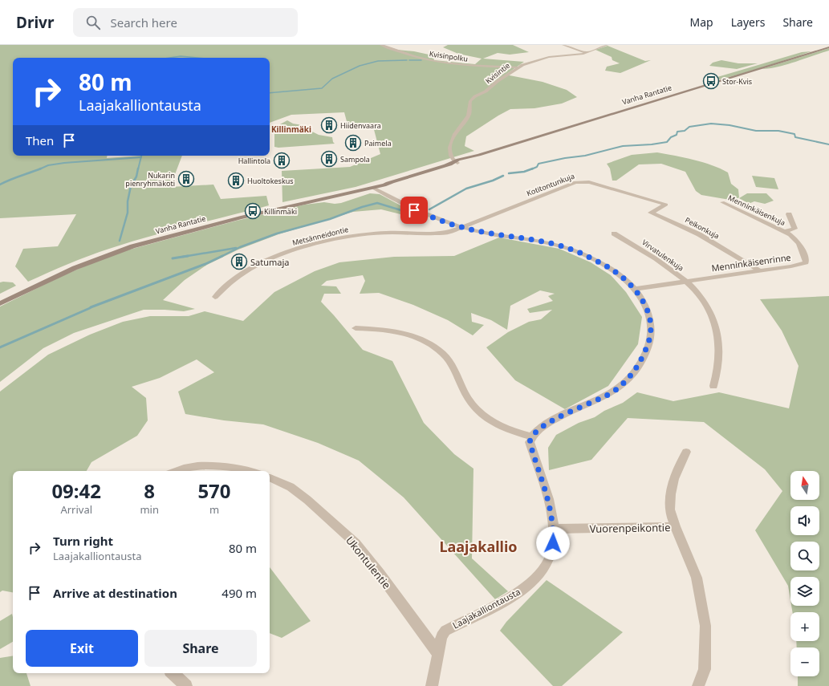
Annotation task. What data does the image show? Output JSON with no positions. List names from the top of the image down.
{
  "streets": {
    "main road": ["Vanha Rantatie"],
    "street": [
      "Kvisinpolku",
      "Kvisintie",
      "Kotitontunkuja",
      "Menninkäisenkuja",
      "Peikonkuja",
      "Metsänneidontie",
      "Virvatulenkuja",
      "Menninkäisenrinne",
      "Vuorenpeikontie",
      "Ukontulentie",
      "Laajakalliontausta"
    ]
  },
  "crossings": [
    ["Kvisinpolku", "Kvisintie"],
    ["Kvisintie", "Vanha Rantatie"],
    ["Kotitontunkuja", "Peikonkuja"],
    ["Kotitontunkuja", "Metsänneidontie"],
    ["Menninkäisenkuja", "Menninkäisenrinne"],
    ["Peikonkuja", "Menninkäisenrinne"],
    ["Virvatulenkuja", "Menninkäisenrinne"],
    ["Vuorenpeikontie", "Laajakalliontausta"],
    ["Ukontulentie", "Laajakalliontausta"]
  ],
  "districts": ["Killinmäki", "Laajakallio"],
  "places": {
    "bus stop": ["Stor-Kvis", "Killinmäki"],
    "building": [
      "Hiidenvaara",
      "Paimela",
      "Sampola",
      "Hallintola",
      "Nukarin pienryhmäkoti",
      "Huoltokeskus",
      "Satumaja"
    ]
  },
  "north": "top",
  "page": {
    "header": "Drivr",
    "search": "Search here",
    "nav": ["Map", "Layers", "Share"],
    "turn": ["80 m", "Laajakalliontausta"],
    "then": "Then",
    "map_buttons": ["+", "−"],
    "eta": [
      "09:42",
      "Arrival",
      "8",
      "min",
      "570",
      "m"
    ],
    "list": [
      {
        "name": "Turn right",
        "note": "Laajakalliontausta",
        "value": "80 m"
      },
      {
        "name": "Arrive at destination",
        "value": "490 m"
      }
    ],
    "buttons": ["Exit", "Share"]
  }
}
